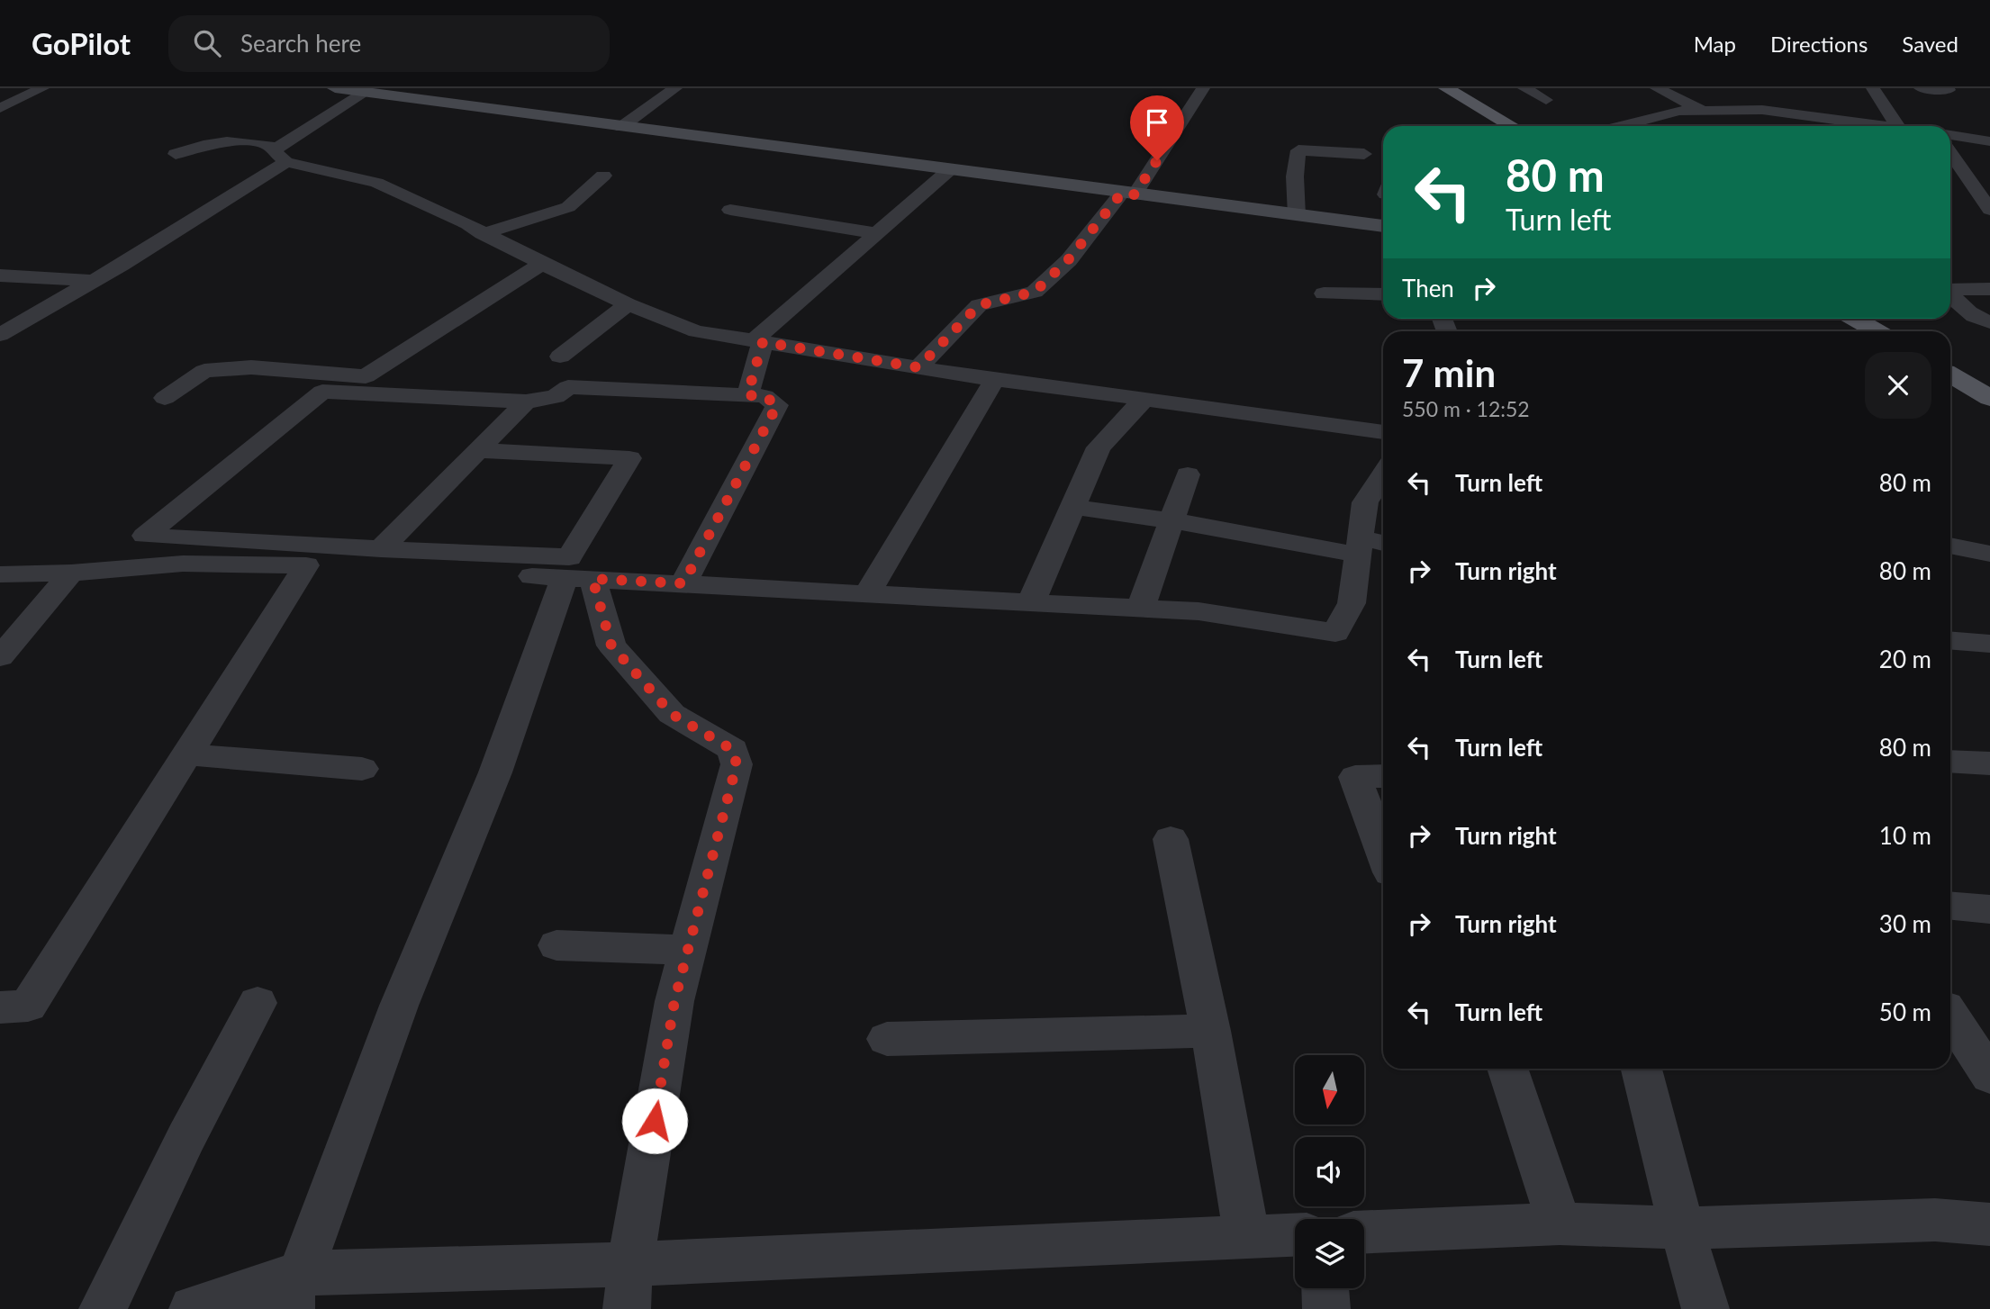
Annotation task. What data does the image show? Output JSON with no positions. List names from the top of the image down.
{
  "north": "bottom",
  "page": {
    "header": "GoPilot",
    "search": "Search here",
    "nav": ["Map", "Directions", "Saved"],
    "turn": ["80 m", "Turn left"],
    "then": "Then",
    "heading": ["7 min", "550 m · 12:52"],
    "list": [
      {
        "name": "Turn left",
        "value": "80 m"
      },
      {
        "name": "Turn right",
        "value": "80 m"
      },
      {
        "name": "Turn left",
        "value": "20 m"
      },
      {
        "name": "Turn left",
        "value": "80 m"
      },
      {
        "name": "Turn right",
        "value": "10 m"
      },
      {
        "name": "Turn right",
        "value": "30 m"
      },
      {
        "name": "Turn left",
        "value": "50 m"
      }
    ]
  }
}
